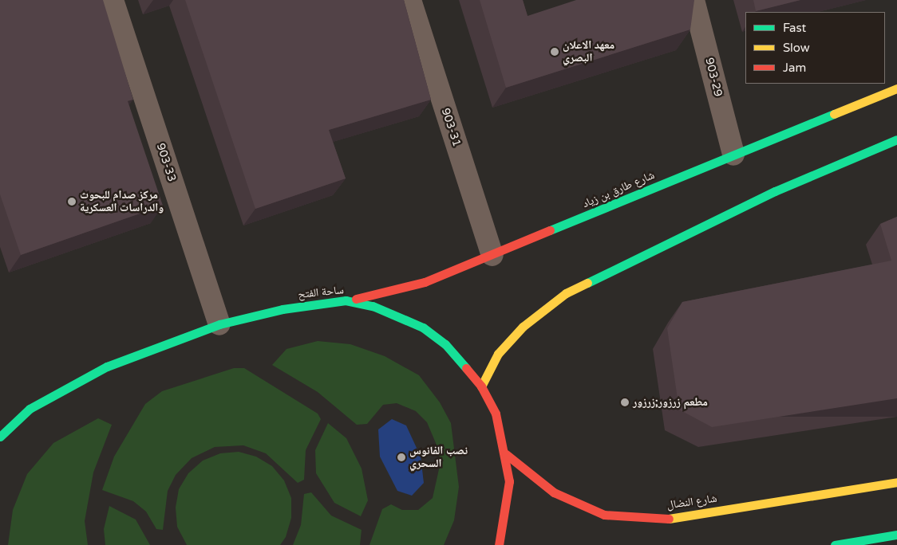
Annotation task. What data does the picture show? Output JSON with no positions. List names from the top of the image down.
{
  "streets": {
    "main road": ["شارع طارق بن زياد", "ساحة الفتح", "شارع النضال"],
    "street": ["903-29", "903-31", "903-33"]
  },
  "crossings": [
    ["903-29", "شارع طارق بن زياد"],
    ["903-31", "شارع طارق بن زياد"],
    ["903-33", "ساحة الفتح"],
    ["شارع طارق بن زياد", "ساحة الفتح"],
    ["ساحة الفتح", "شارع النضال"]
  ],
  "places": [
    "معهد الاعلان البصري",
    "مركز صدام للبحوث والدراسات العسكرية",
    "مطعم زرزور;زرزور",
    "نصب الفانوس السحري"
  ],
  "legend": ["Fast", "Slow", "Jam"]
}
